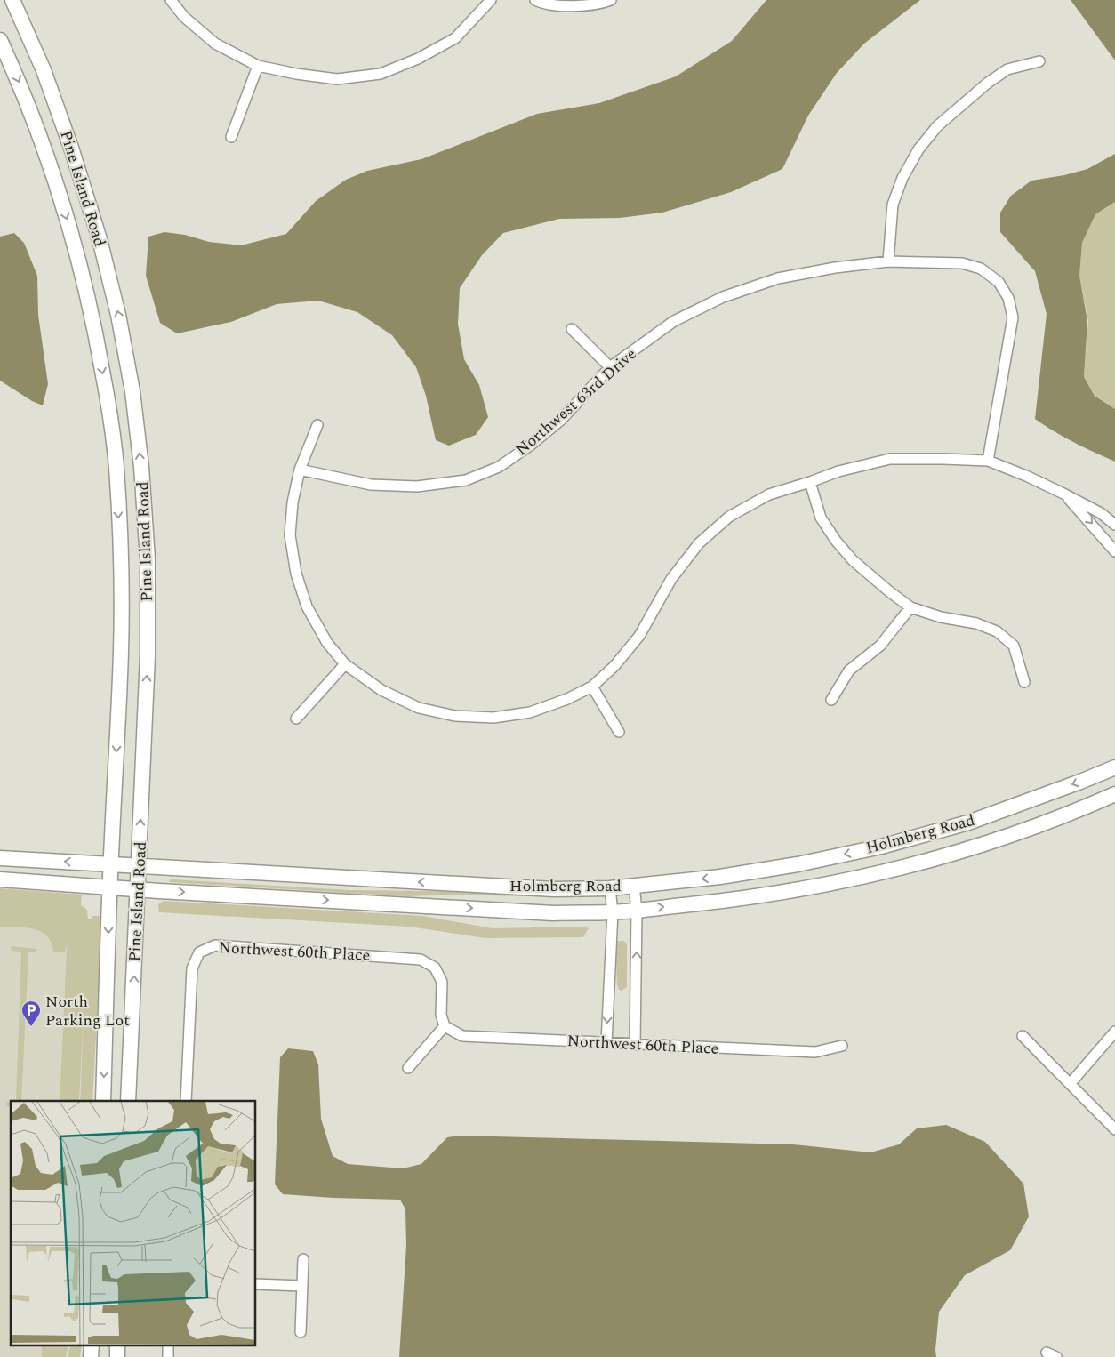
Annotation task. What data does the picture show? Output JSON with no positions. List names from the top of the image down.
{
  "streets": {
    "street": [
      "Pine Island Road",
      "Northwest 63rd Drive",
      "Holmberg Road",
      "Northwest 60th Place"
    ]
  },
  "crossings": [
    ["Pine Island Road", "Holmberg Road"]
  ],
  "places": {
    "parking": ["North Parking Lot"]
  }
}
